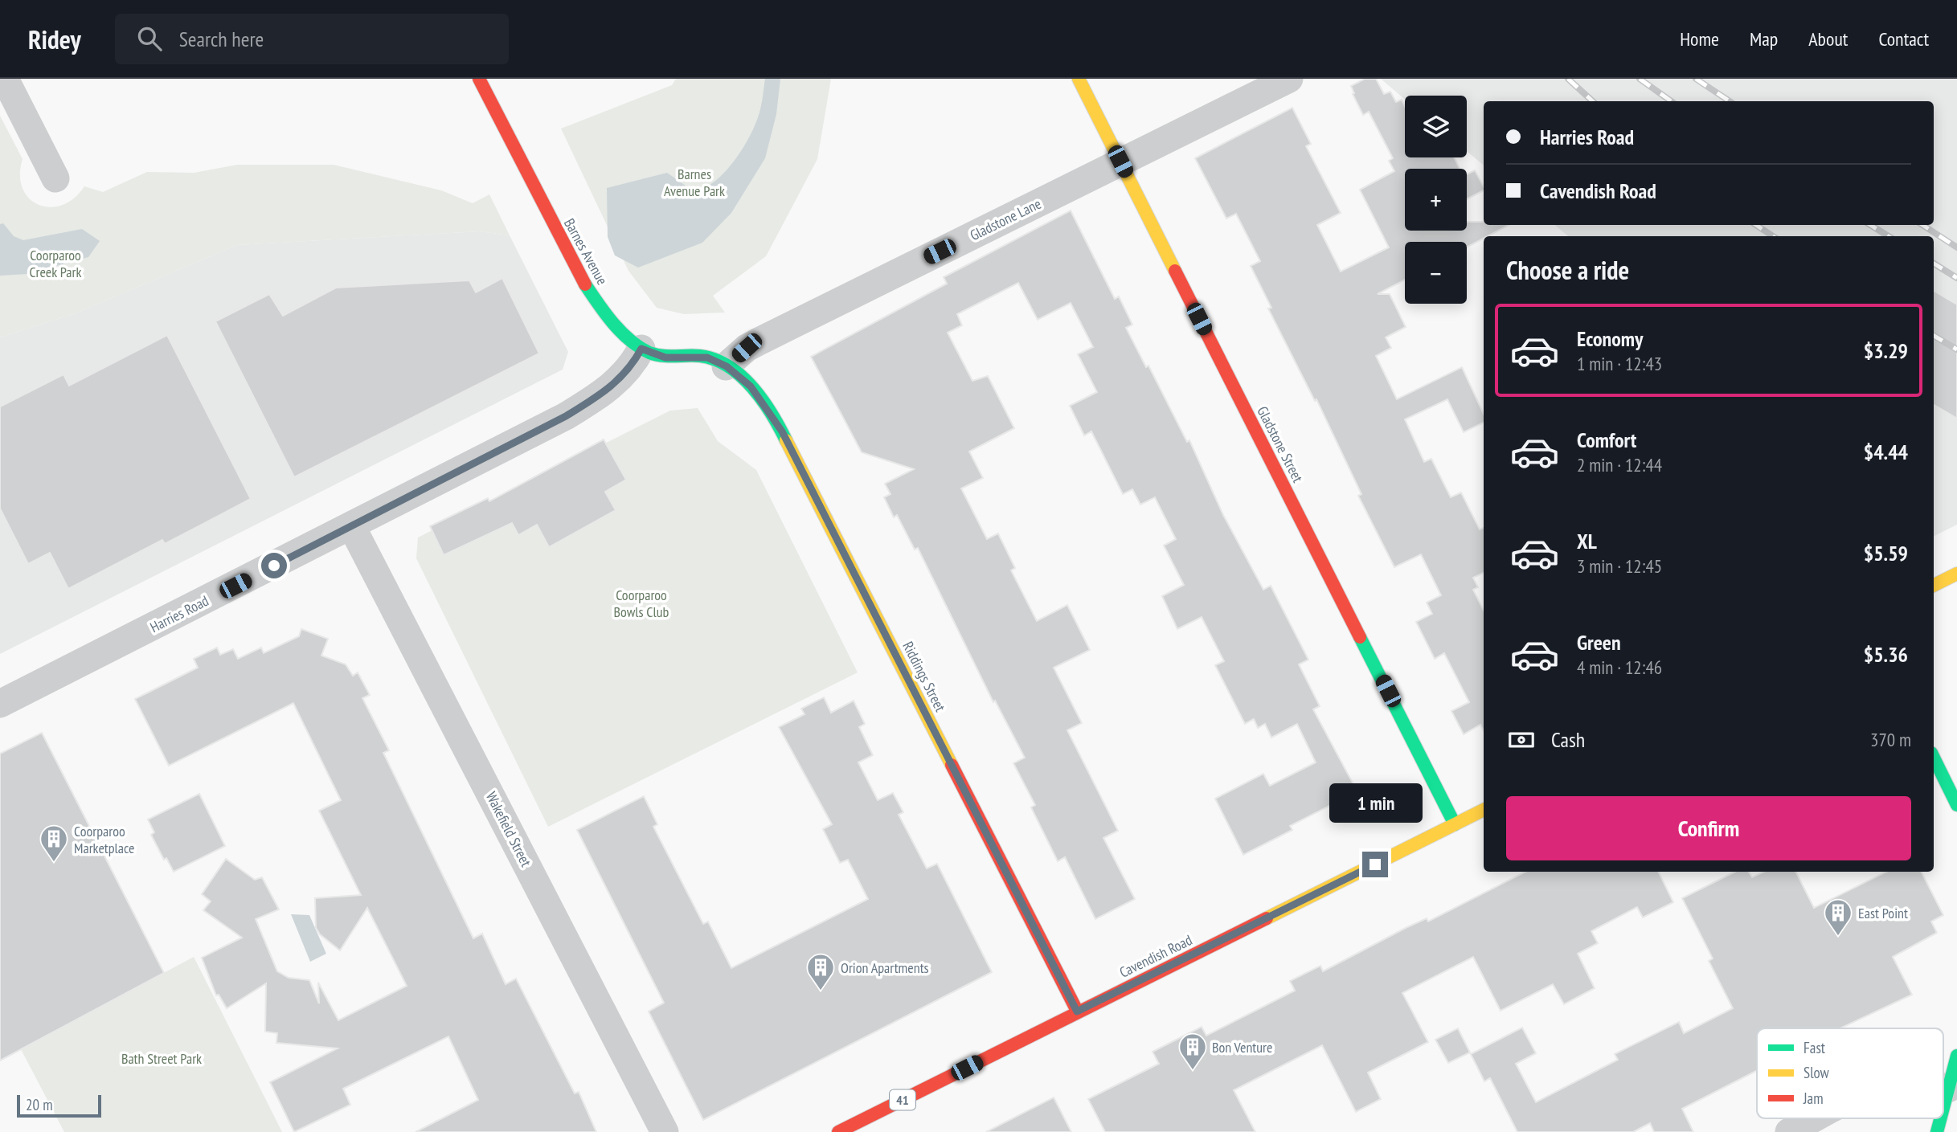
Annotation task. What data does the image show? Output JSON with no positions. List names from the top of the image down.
{
  "streets": {
    "street": [
      "Gladstone Lane",
      "Barnes Avenue",
      "Gladstone Street",
      "Harries Road",
      "Riddings Street",
      "Wakefield Street",
      "Cavendish Road",
      "41"
    ]
  },
  "crossings": [
    ["Gladstone Lane", "Barnes Avenue"],
    ["Gladstone Lane", "Gladstone Street"],
    ["Gladstone Lane", "Riddings Street"],
    ["Barnes Avenue", "Harries Road"],
    ["Barnes Avenue", "Riddings Street"],
    ["Gladstone Street", "Cavendish Road"],
    ["Harries Road", "Wakefield Street"],
    ["Riddings Street", "Cavendish Road"]
  ],
  "parks": [
    "Barnes Avenue Park",
    "Coorparoo Creek Park",
    "Coorparoo Bowls Club",
    "Bath Street Park"
  ],
  "places": {
    "building": [
      "Coorparoo Marketplace",
      "East Point",
      "Orion Apartments",
      "Bon Venture"
    ]
  },
  "legend": ["Fast", "Slow", "Jam"],
  "scale_bar": "20 m",
  "page": {
    "header": "Ridey",
    "search": "Search here",
    "nav": [
      "Home",
      "Map",
      "About",
      "Contact"
    ],
    "map_buttons": ["+", "−"],
    "banner": ["Harries Road", "Cavendish Road"],
    "heading": "Choose a ride",
    "list": [
      {
        "name": "Economy",
        "note": "1 min · 12:43",
        "value": "$3.29"
      },
      {
        "name": "Comfort",
        "note": "2 min · 12:44",
        "value": "$4.44"
      },
      {
        "name": "XL",
        "note": "3 min · 12:45",
        "value": "$5.59"
      },
      {
        "name": "Green",
        "note": "4 min · 12:46",
        "value": "$5.36"
      }
    ],
    "pay": ["Cash", "370 m"],
    "bubble": "1 min",
    "buttons": "Confirm",
    "scale": "20 m"
  }
}
